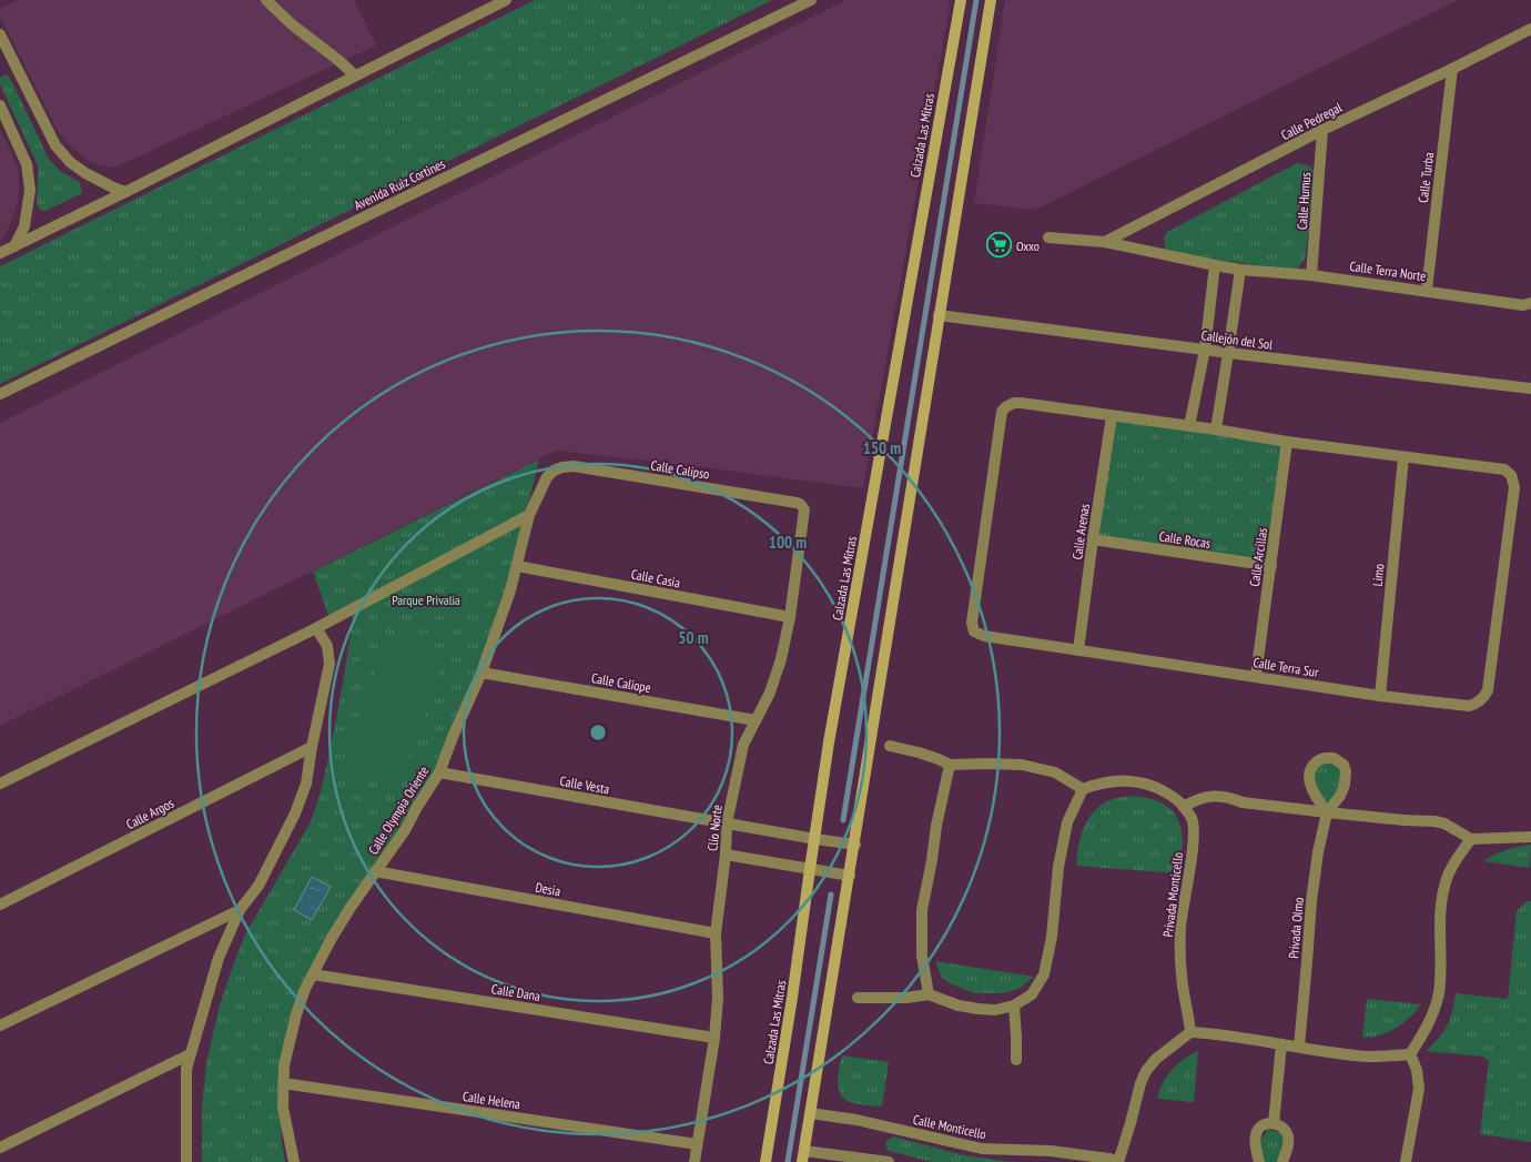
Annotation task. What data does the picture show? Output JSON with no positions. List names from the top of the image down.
{
  "streets": {
    "main road": ["Calzada Las Mitras"],
    "street": [
      "Calle Pedregal",
      "Calle Turba",
      "Avenida Ruiz Cortines",
      "Calle Humus",
      "Calle Terra Norte",
      "Callejón del Sol",
      "Calle Calipso",
      "Calle Arenas",
      "Calle Rocas",
      "Calle Arcillas",
      "Limo",
      "Calle Casia",
      "Calle Terra Sur",
      "Calle Caliope",
      "Calle Vesta",
      "Calle Olympia Oriente",
      "Calle Argos",
      "Clío Norte",
      "Desia",
      "Privada Monticello",
      "Privada Olmo",
      "Calle Dana",
      "Calle Helena",
      "Calle Monticello"
    ]
  },
  "crossings": [
    ["Calle Pedregal", "Calle Turba"],
    ["Calle Pedregal", "Calle Humus"],
    ["Calle Pedregal", "Calle Terra Norte"],
    ["Calzada Las Mitras", "Calle Vesta"],
    ["Calle Turba", "Calle Terra Norte"],
    ["Calle Humus", "Calle Terra Norte"],
    ["Calle Calipso", "Calle Olympia Oriente"],
    ["Calle Calipso", "Clío Norte"],
    ["Calle Arenas", "Calle Rocas"],
    ["Calle Arenas", "Calle Terra Sur"],
    ["Calle Rocas", "Calle Arcillas"],
    ["Calle Arcillas", "Calle Terra Sur"],
    ["Limo", "Calle Terra Sur"],
    ["Calle Casia", "Calle Olympia Oriente"],
    ["Calle Casia", "Clío Norte"],
    ["Calle Caliope", "Calle Olympia Oriente"],
    ["Calle Caliope", "Clío Norte"],
    ["Calle Vesta", "Calle Olympia Oriente"],
    ["Calle Vesta", "Clío Norte"],
    ["Calle Olympia Oriente", "Desia"],
    ["Calle Olympia Oriente", "Calle Dana"],
    ["Calle Olympia Oriente", "Calle Helena"],
    ["Clío Norte", "Desia"],
    ["Clío Norte", "Calle Dana"],
    ["Clío Norte", "Calle Helena"]
  ],
  "parks": ["Parque Privalia"],
  "places": {
    "supermarket": ["Oxxo"]
  },
  "rings": ["150 m", "100 m", "50 m"]
}
